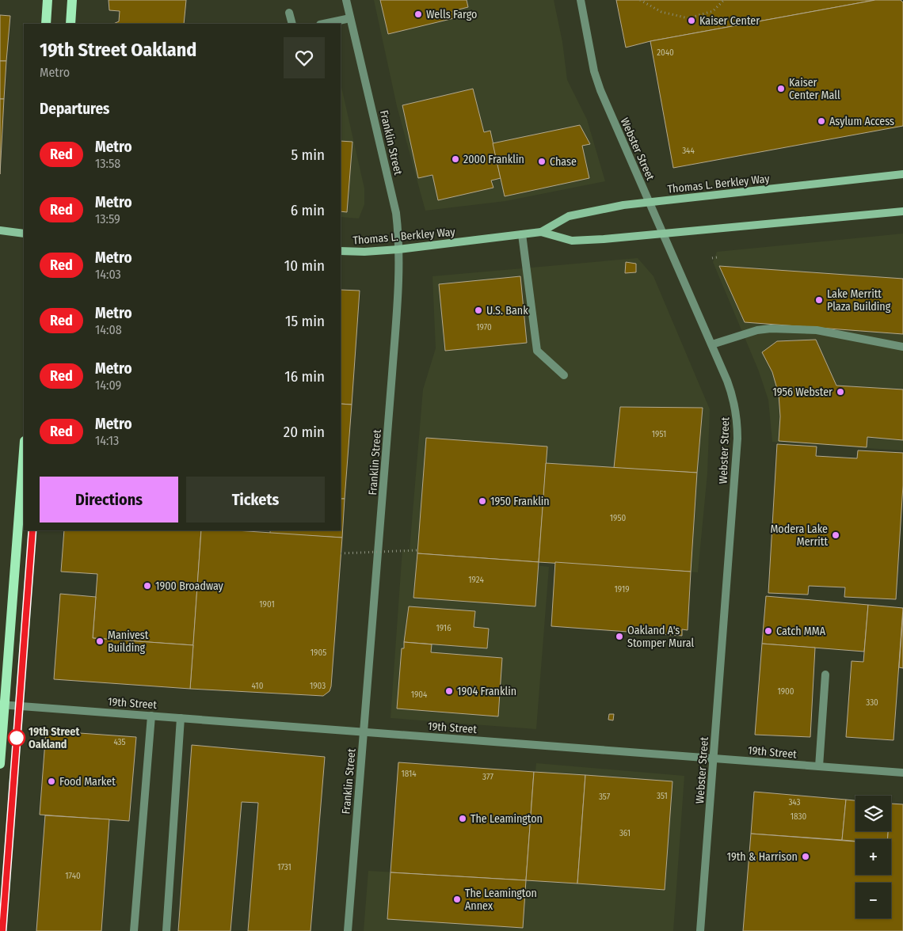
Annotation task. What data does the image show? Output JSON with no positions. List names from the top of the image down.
{
  "streets": {
    "street": [
      "Franklin Street",
      "Webster Street",
      "Thomas L. Berkley Way",
      "19th Street"
    ]
  },
  "crossings": [
    ["Franklin Street", "Thomas L. Berkley Way"],
    ["Franklin Street", "19th Street"],
    ["Webster Street", "Thomas L. Berkley Way"],
    ["Webster Street", "19th Street"]
  ],
  "places": [
    "Wells Fargo",
    "Kaiser Center",
    "Kaiser Center Mall",
    "Asylum Access",
    "2000 Franklin",
    "Chase",
    "Lake Merritt Plaza Building",
    "U.S. Bank",
    "1956 Webster",
    "1950 Franklin",
    "Modera Lake Merritt",
    "1900 Broadway",
    "Catch MMA",
    "Oakland A's Stomper Mural",
    "Manivest Building",
    "1904 Franklin",
    "19th Street Oakland",
    "Food Market",
    "The Leamington",
    "19th & Harrison",
    "The Leamington Annex"
  ],
  "lines": ["metro line Red"],
  "house_numbers": [
    "2040",
    "344",
    "1970",
    "1951",
    "1950",
    "1924",
    "1919",
    "1901",
    "1916",
    "1905",
    "410",
    "1903",
    "1900",
    "1904",
    "330",
    "435",
    "1814",
    "377",
    "351",
    "357",
    "343",
    "1830",
    "361",
    "1731",
    "1740"
  ],
  "page": {
    "heading": [
      ["19th Street Oakland", "Metro"],
      "Departures"
    ],
    "list": [
      {
        "mark": "Red",
        "name": "Metro",
        "note": "13:58",
        "value": "5 min"
      },
      {
        "mark": "Red",
        "name": "Metro",
        "note": "13:59",
        "value": "6 min"
      },
      {
        "mark": "Red",
        "name": "Metro",
        "note": "14:03",
        "value": "10 min"
      },
      {
        "mark": "Red",
        "name": "Metro",
        "note": "14:08",
        "value": "15 min"
      },
      {
        "mark": "Red",
        "name": "Metro",
        "note": "14:09",
        "value": "16 min"
      },
      {
        "mark": "Red",
        "name": "Metro",
        "note": "14:13",
        "value": "20 min"
      }
    ],
    "buttons": ["Directions", "Tickets"],
    "map_buttons": ["+", "−"]
  }
}
